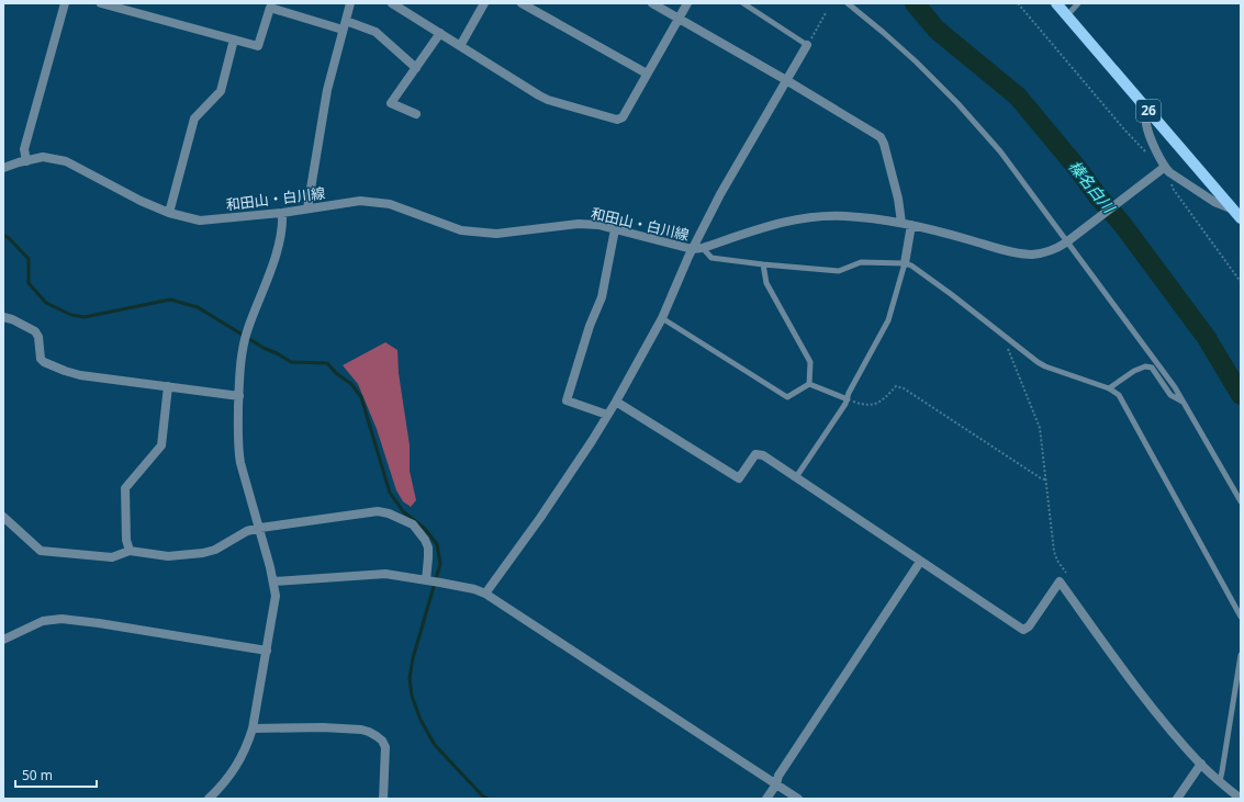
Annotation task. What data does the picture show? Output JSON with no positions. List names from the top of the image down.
{
  "streets": {
    "main road": ["26"],
    "street": ["和田山・白川線"]
  },
  "water": ["榛名白川"],
  "scale_bar": "50 m"
}
